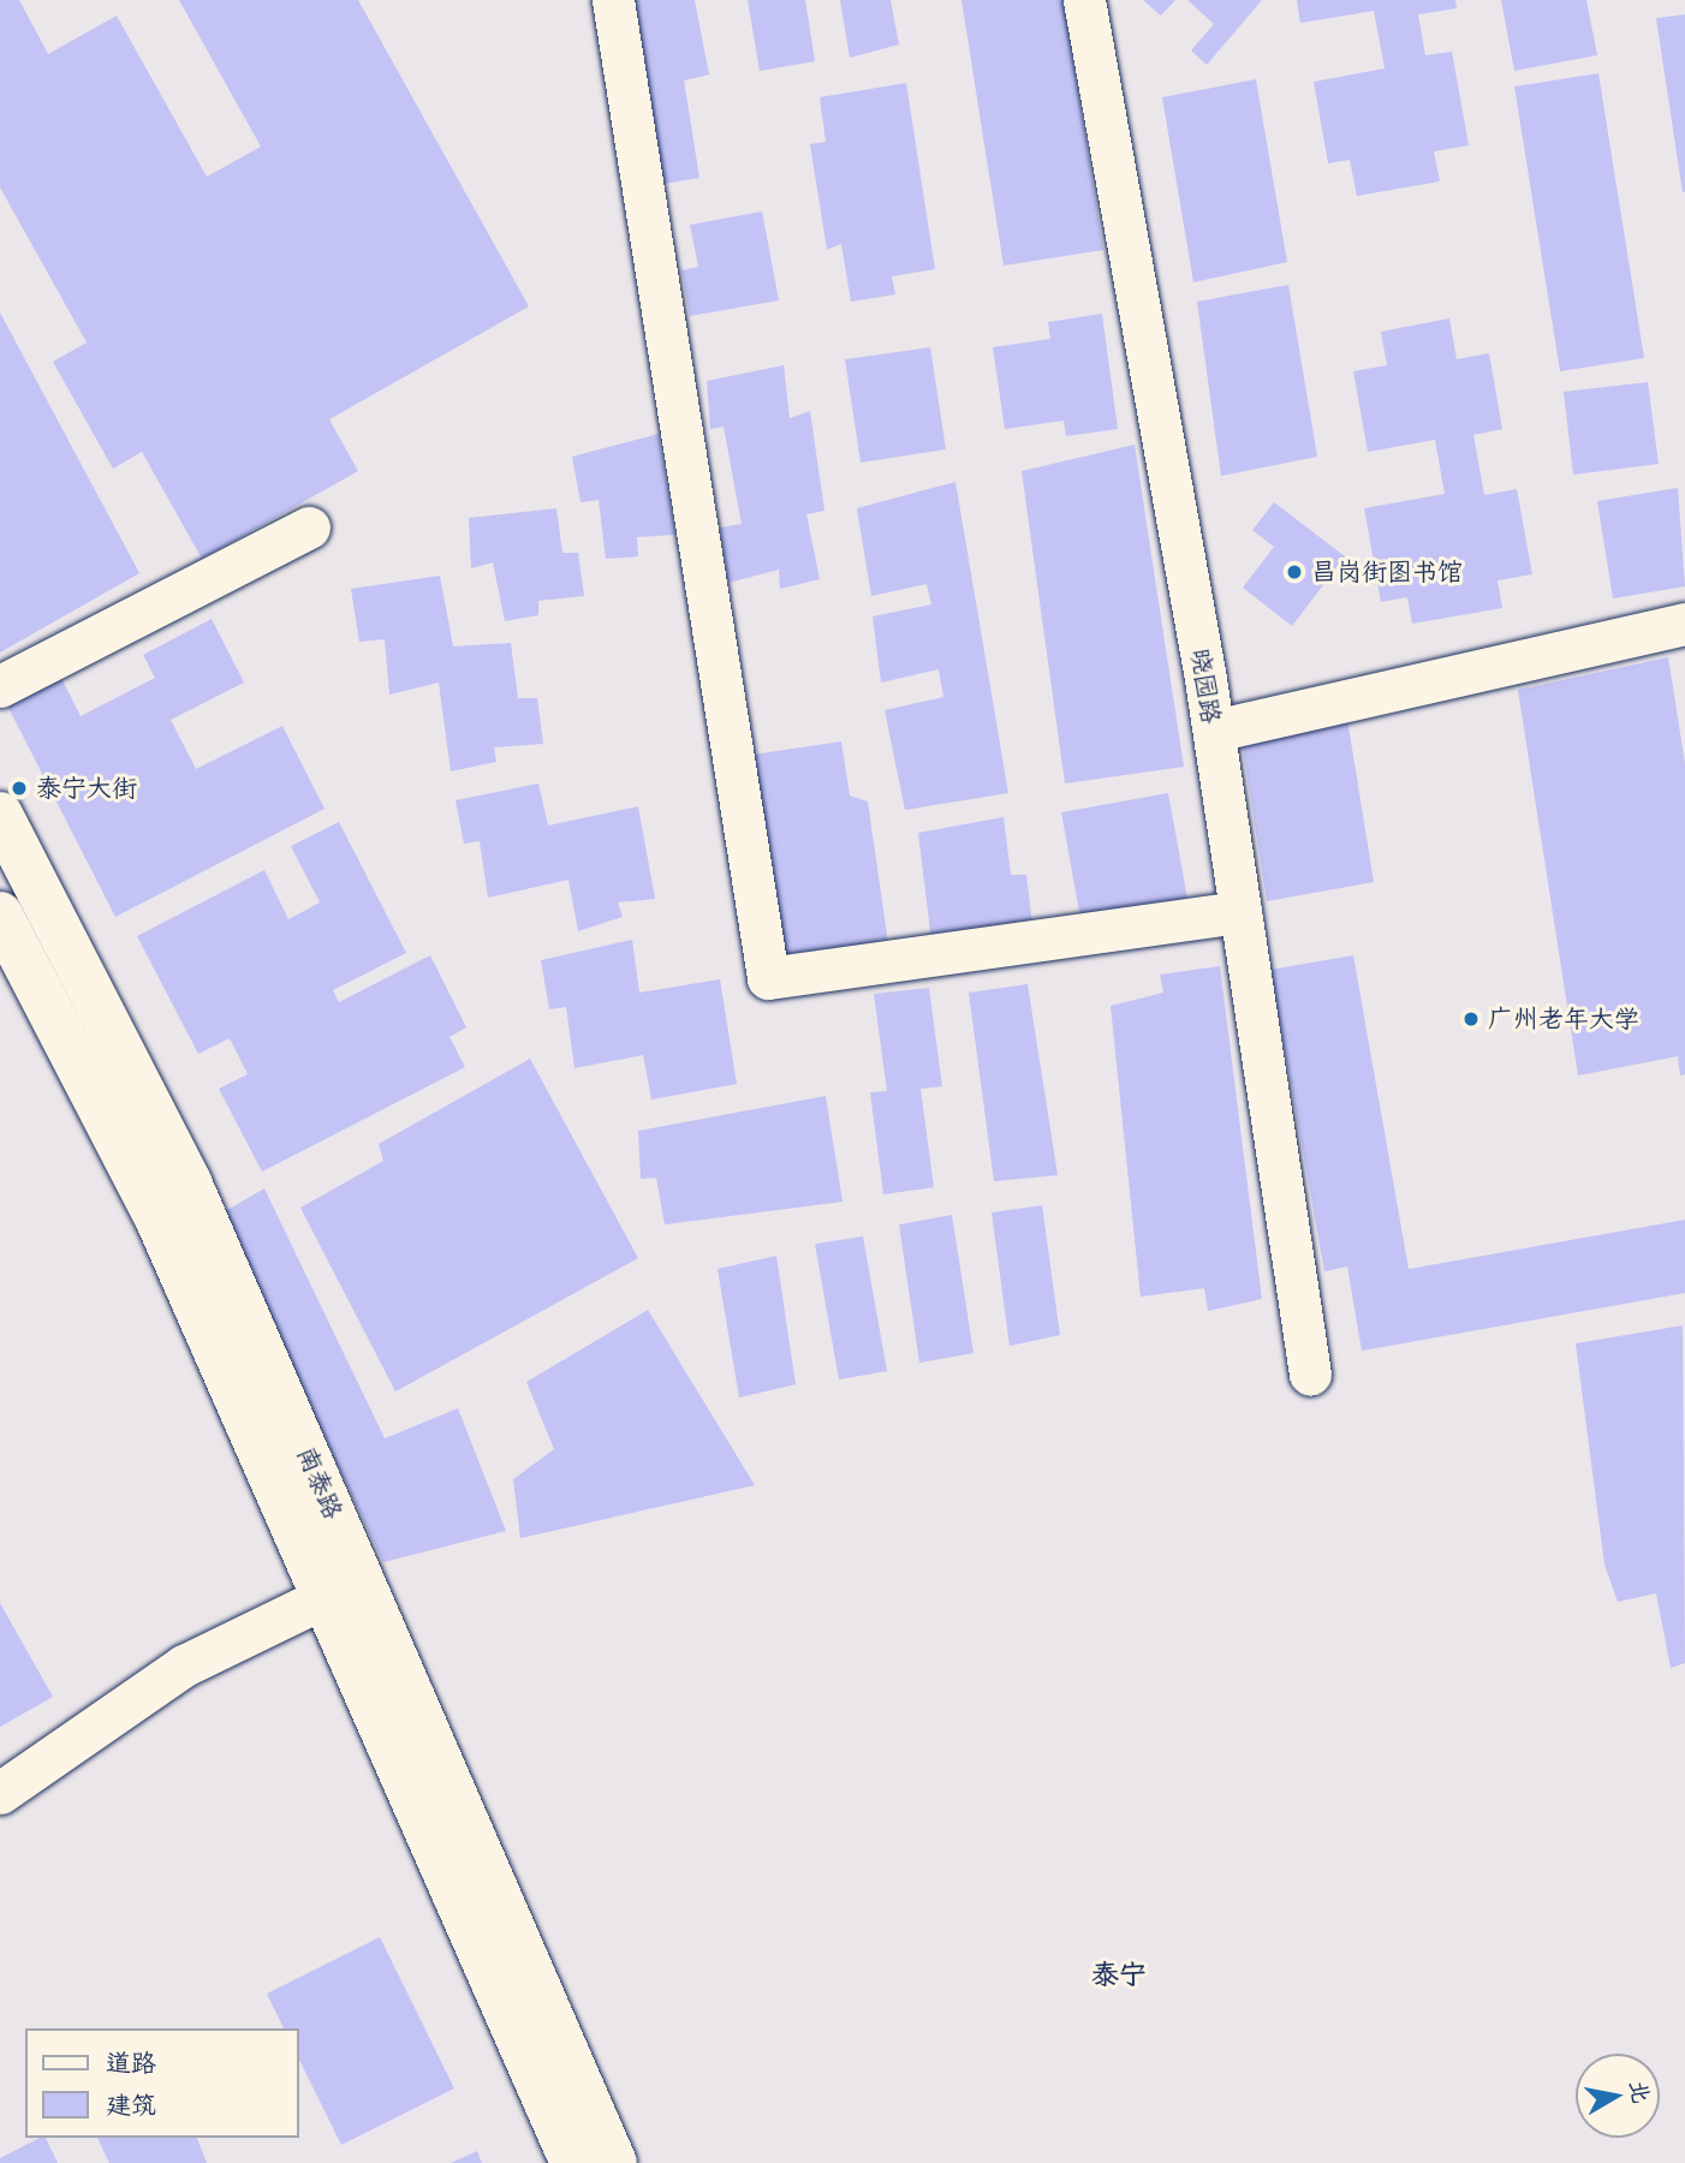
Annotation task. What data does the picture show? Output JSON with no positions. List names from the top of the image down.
{
  "streets": {
    "main road": ["南泰路"],
    "street": ["晓园路"]
  },
  "districts": ["泰宁"],
  "places": ["昌岗街图书馆", "泰宁大街", "广州老年大学"],
  "legend": ["道路", "建筑"],
  "north": "right"
}
